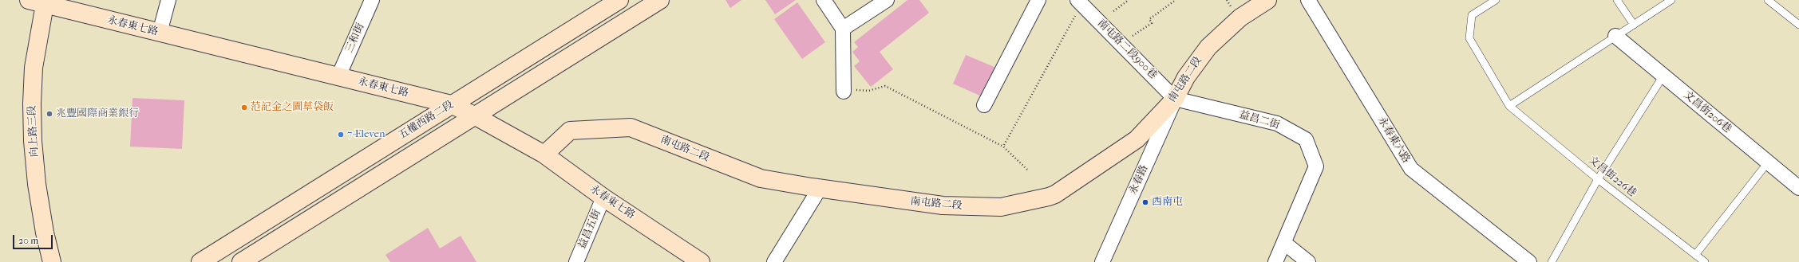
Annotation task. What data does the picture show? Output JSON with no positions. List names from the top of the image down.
{
  "streets": {
    "main road": [
      "永春東七路",
      "南屯路二段",
      "五權西路二段",
      "向上路三段"
    ],
    "street": [
      "三和街",
      "南屯路二段900巷",
      "文昌街206巷",
      "益昌二街",
      "永春東六路",
      "永春路",
      "益昌五街"
    ],
    "lane": ["文昌街226巷"]
  },
  "crossings": [
    ["永春東七路", "三和街"],
    ["永春東七路", "南屯路二段"],
    ["永春東七路", "五權西路二段"],
    ["永春東七路", "向上路三段"],
    ["永春東七路", "益昌五街"],
    ["南屯路二段900巷", "南屯路二段"],
    ["南屯路二段900巷", "益昌二街"],
    ["南屯路二段900巷", "永春路"],
    ["南屯路二段", "益昌二街"],
    ["南屯路二段", "永春路"],
    ["益昌二街", "永春路"]
  ],
  "places": [
    "范記金之園草袋飯",
    "兆豐國際商業銀行",
    "7-Eleven",
    "西南屯"
  ],
  "scale_bar": "20 m"
}
